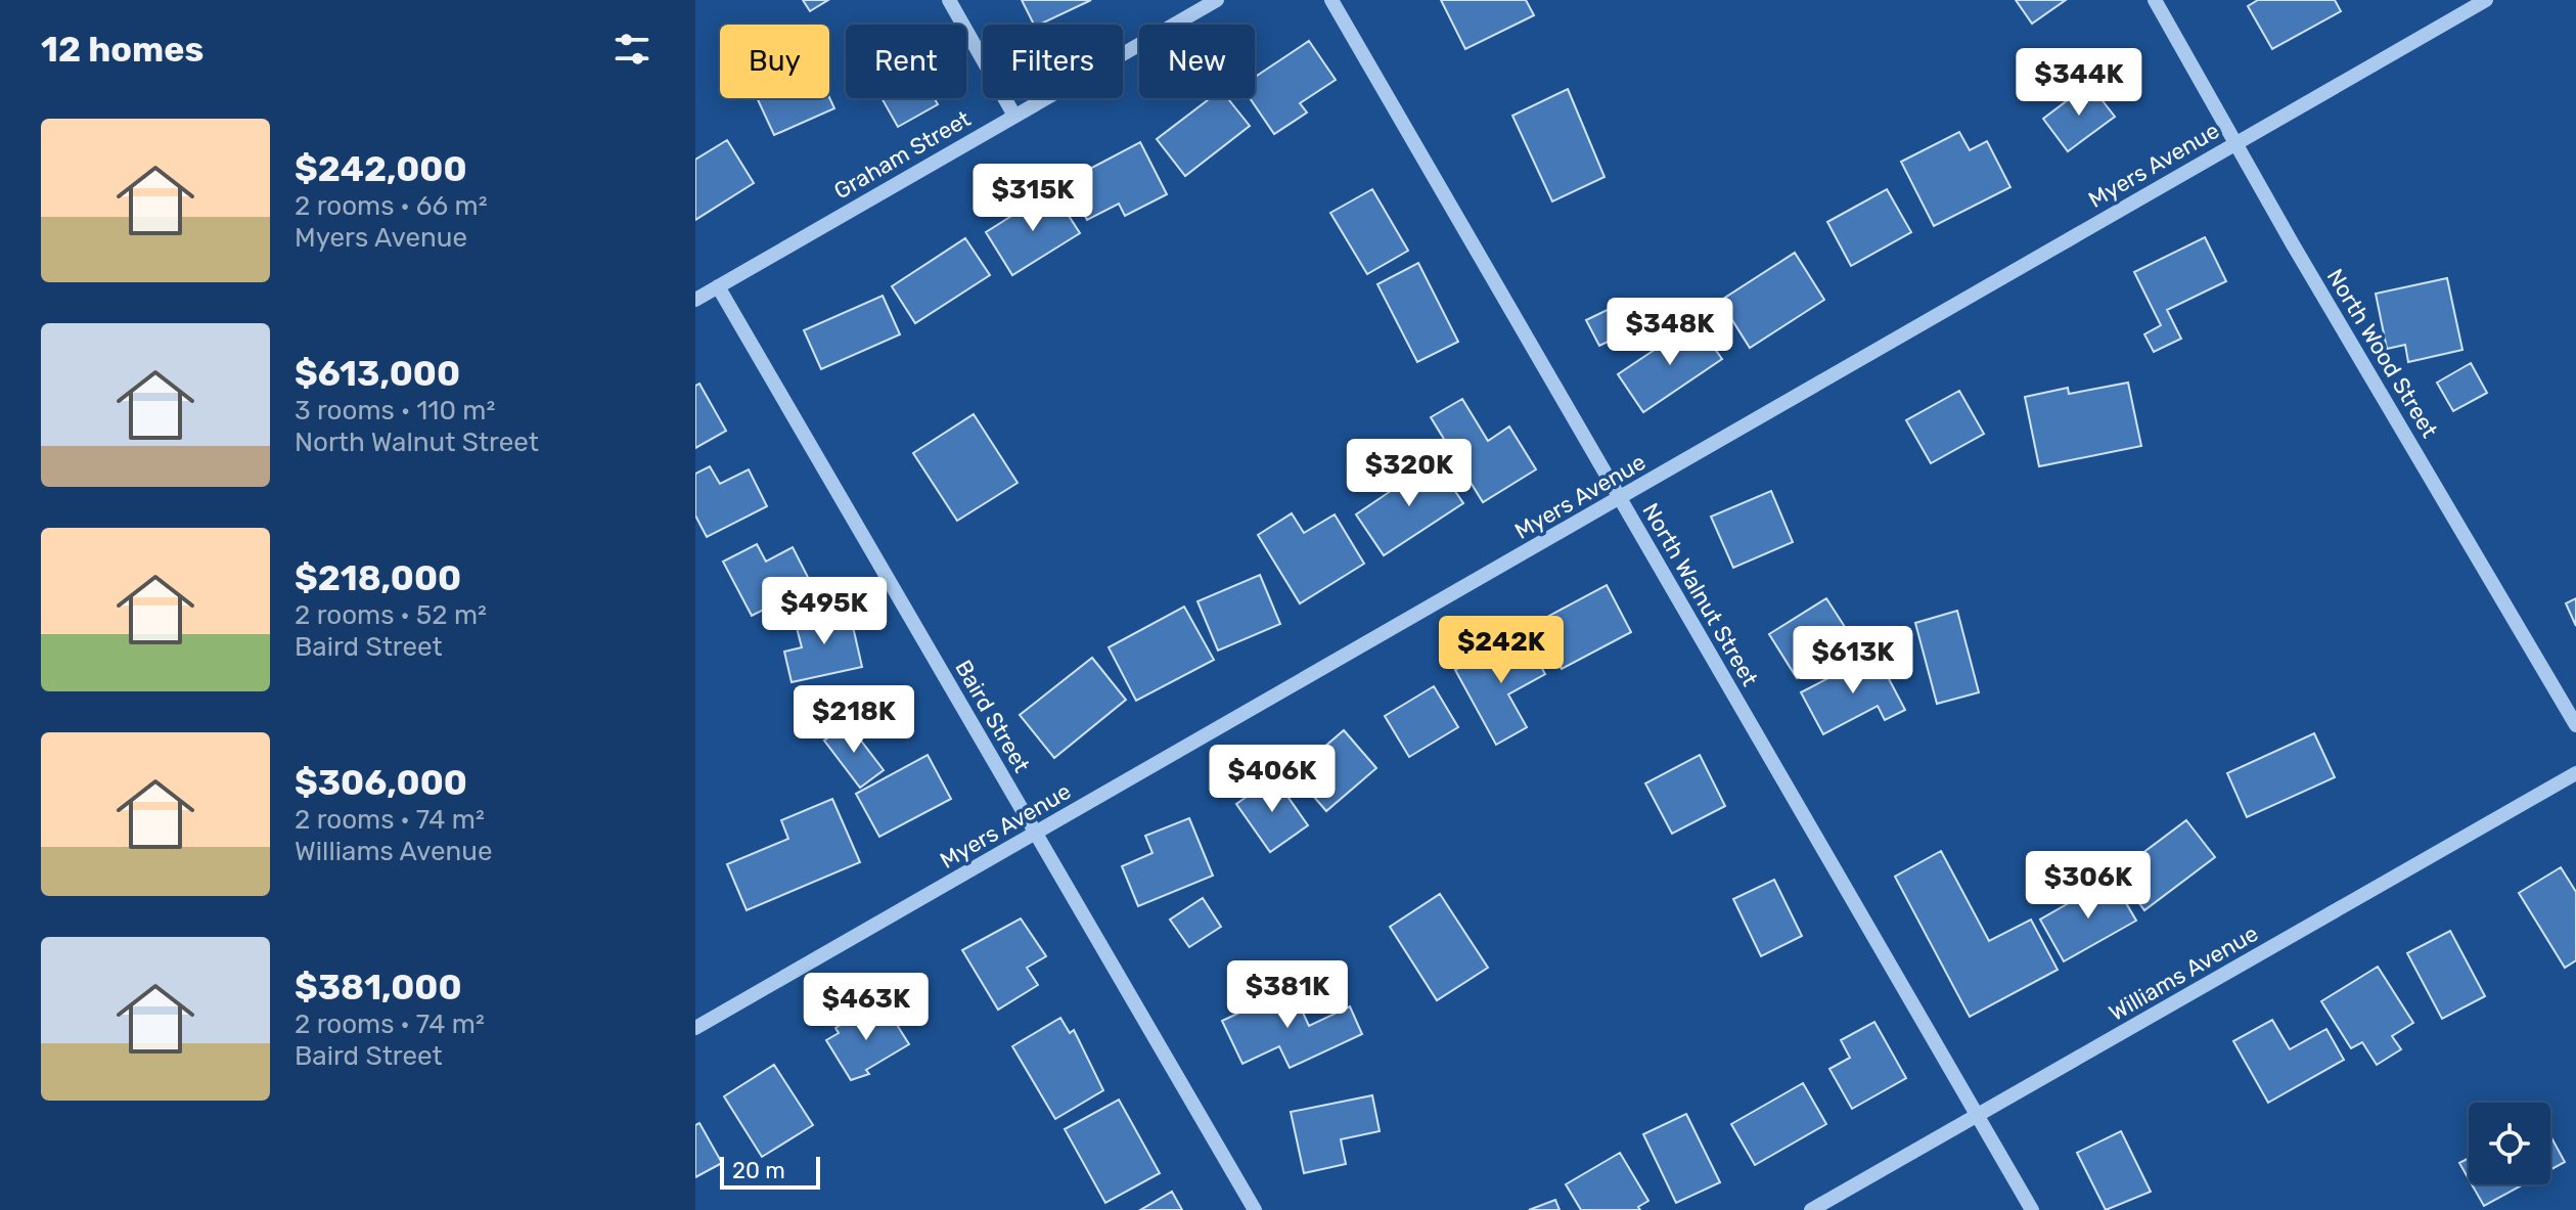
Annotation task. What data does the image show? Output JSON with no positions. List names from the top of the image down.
{
  "streets": {
    "street": [
      "Graham Street",
      "Myers Avenue",
      "North Wood Street",
      "North Walnut Street",
      "Baird Street",
      "Williams Avenue"
    ]
  },
  "crossings": [
    ["Graham Street", "Baird Street"],
    ["Myers Avenue", "North Wood Street"],
    ["Myers Avenue", "North Walnut Street"],
    ["Myers Avenue", "Baird Street"],
    ["North Walnut Street", "Williams Avenue"]
  ],
  "scale_bar": "20 m",
  "page": {
    "heading": "12 homes",
    "chip": [
      "Buy",
      "Rent",
      "Filters",
      "New"
    ],
    "price": [
      "$344K",
      "$315K",
      "$348K",
      "$320K",
      "$495K",
      "$242K",
      "$613K",
      "$218K",
      "$406K",
      "$306K",
      "$381K",
      "$463K"
    ],
    "list": [
      {
        "name": "$242,000",
        "note": "2 rooms · 66 m² · Myers Avenue"
      },
      {
        "name": "$613,000",
        "note": "3 rooms · 110 m² · North Walnut Street"
      },
      {
        "name": "$218,000",
        "note": "2 rooms · 52 m² · Baird Street"
      },
      {
        "name": "$306,000",
        "note": "2 rooms · 74 m² · Williams Avenue"
      },
      {
        "name": "$381,000",
        "note": "2 rooms · 74 m² · Baird Street"
      }
    ],
    "scale": "20 m"
  }
}
